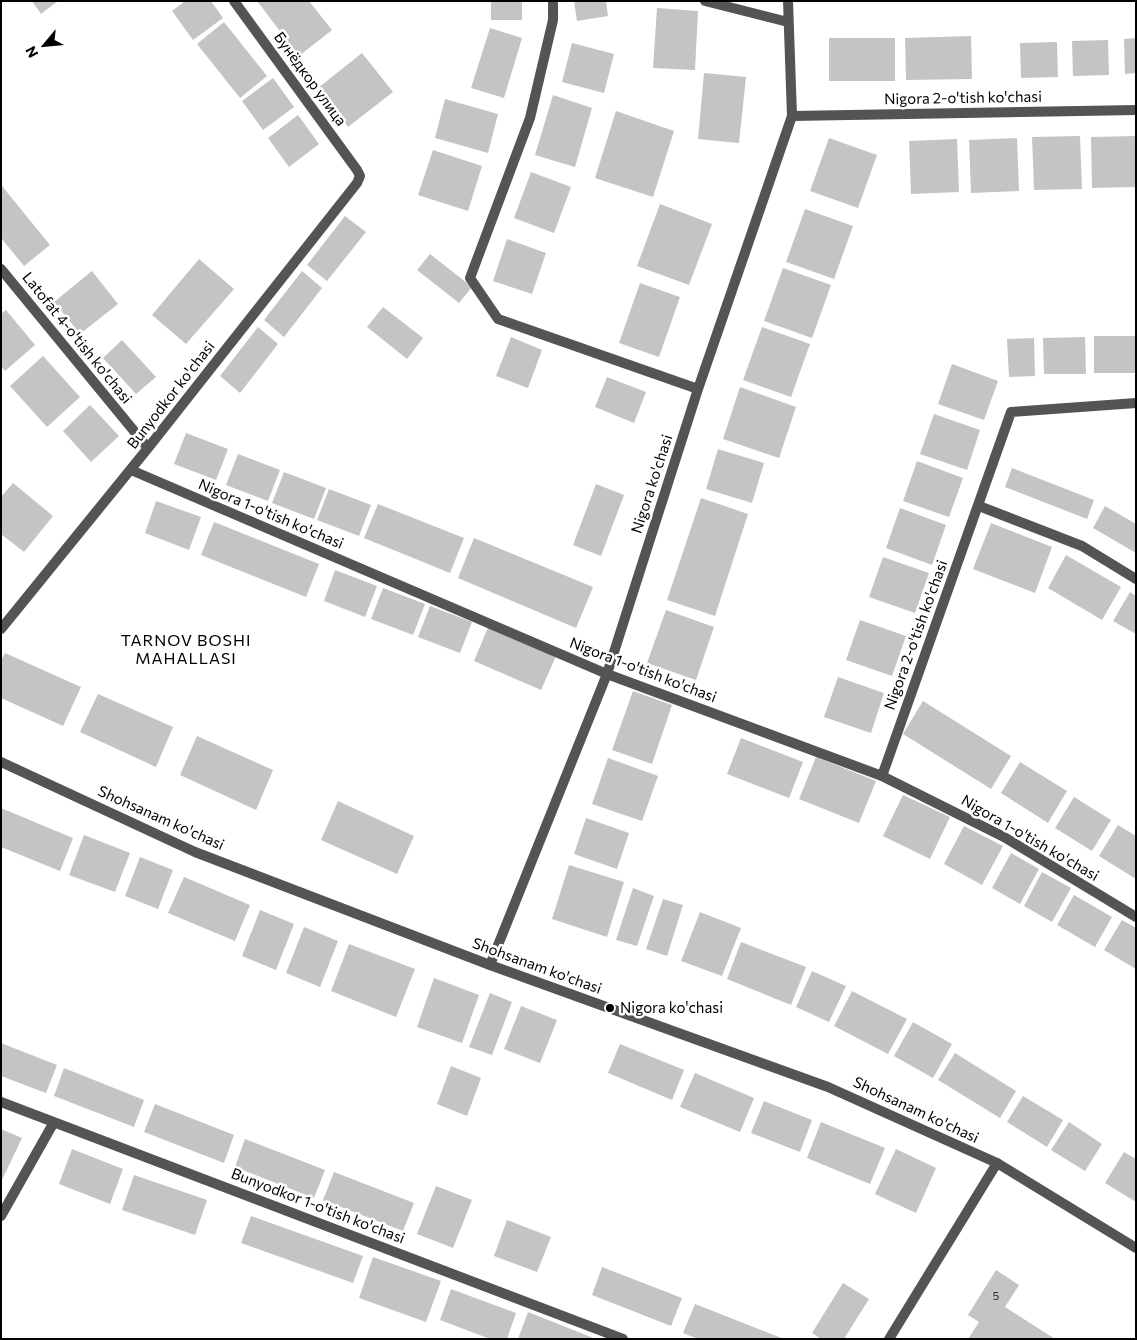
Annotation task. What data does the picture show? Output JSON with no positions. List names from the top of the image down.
{
  "streets": {
    "street": [
      "Бунёдкор улица",
      "Nigora 2-o'tish ko'chasi",
      "Latofat 4-o'tish ko'chasi",
      "Bunyodkor ko'chasi",
      "Nigora ko'chasi",
      "Nigora 1-o'tish ko'chasi",
      "Shohsanam ko'chasi",
      "Bunyodkor 1-o'tish ko'chasi"
    ]
  },
  "crossings": [
    ["Бунёдкор улица", "Bunyodkor ko'chasi"],
    ["Nigora 2-o'tish ko'chasi", "Nigora ko'chasi"],
    ["Nigora 2-o'tish ko'chasi", "Nigora 1-o'tish ko'chasi"],
    ["Latofat 4-o'tish ko'chasi", "Bunyodkor ko'chasi"],
    ["Bunyodkor ko'chasi", "Nigora 1-o'tish ko'chasi"],
    ["Nigora ko'chasi", "Nigora 1-o'tish ko'chasi"],
    ["Nigora ko'chasi", "Shohsanam ko'chasi"]
  ],
  "districts": ["TARNOV BOSHI MAHALLASI"],
  "places": ["Nigora ko'chasi"],
  "house_numbers": ["5"],
  "north": "bottom left"
}
